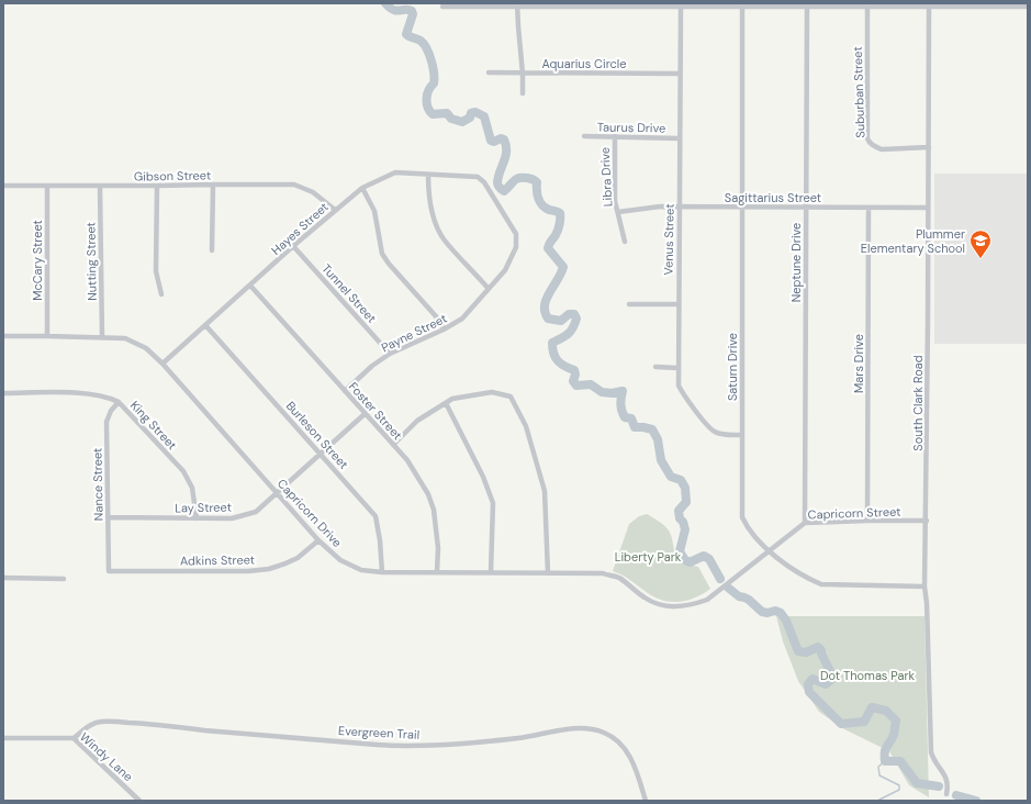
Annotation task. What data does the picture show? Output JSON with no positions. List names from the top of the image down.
{
  "streets": {
    "street": [
      "Aquarius Circle",
      "Suburban Street",
      "Taurus Drive",
      "Gibson Street",
      "Libra Drive",
      "Sagittarius Street",
      "Hayes Street",
      "Venus Street",
      "McCary Street",
      "Nutting Street",
      "Neptune Drive",
      "Tunnel Street",
      "Payne Street",
      "Mars Drive",
      "Saturn Drive",
      "South Clark Road",
      "Foster Street",
      "King Street",
      "Burleson Street",
      "Nance Street",
      "Lay Street",
      "Capricorn Drive",
      "Capricorn Street",
      "Adkins Street",
      "Evergreen Trail",
      "Windy Lane"
    ]
  },
  "crossings": [
    ["Aquarius Circle", "Venus Street"],
    ["Suburban Street", "South Clark Road"],
    ["Taurus Drive", "Libra Drive"],
    ["Taurus Drive", "Venus Street"],
    ["Gibson Street", "Hayes Street"],
    ["Gibson Street", "McCary Street"],
    ["Gibson Street", "Nutting Street"],
    ["Libra Drive", "Sagittarius Street"],
    ["Sagittarius Street", "Venus Street"],
    ["Sagittarius Street", "Neptune Drive"],
    ["Sagittarius Street", "Mars Drive"],
    ["Sagittarius Street", "Saturn Drive"],
    ["Sagittarius Street", "South Clark Road"],
    ["Hayes Street", "Tunnel Street"],
    ["Hayes Street", "Payne Street"],
    ["Hayes Street", "Foster Street"],
    ["Hayes Street", "Burleson Street"],
    ["Hayes Street", "Capricorn Drive"],
    ["Venus Street", "Saturn Drive"],
    ["McCary Street", "Capricorn Drive"],
    ["Nutting Street", "Capricorn Drive"],
    ["Neptune Drive", "Capricorn Street"],
    ["Tunnel Street", "Payne Street"],
    ["Payne Street", "Foster Street"],
    ["Mars Drive", "Capricorn Street"],
    ["Saturn Drive", "South Clark Road"],
    ["Saturn Drive", "Capricorn Street"],
    ["South Clark Road", "Capricorn Street"],
    ["Foster Street", "Lay Street"],
    ["Foster Street", "Capricorn Drive"],
    ["King Street", "Nance Street"],
    ["King Street", "Lay Street"],
    ["Burleson Street", "Lay Street"],
    ["Burleson Street", "Capricorn Drive"],
    ["Nance Street", "Lay Street"],
    ["Nance Street", "Adkins Street"],
    ["Lay Street", "Capricorn Drive"],
    ["Capricorn Drive", "Capricorn Street"],
    ["Capricorn Drive", "Adkins Street"],
    ["Evergreen Trail", "Windy Lane"]
  ],
  "parks": ["Liberty Park", "Dot Thomas Park"],
  "places": {
    "school or university": ["Plummer Elementary School"]
  }
}
